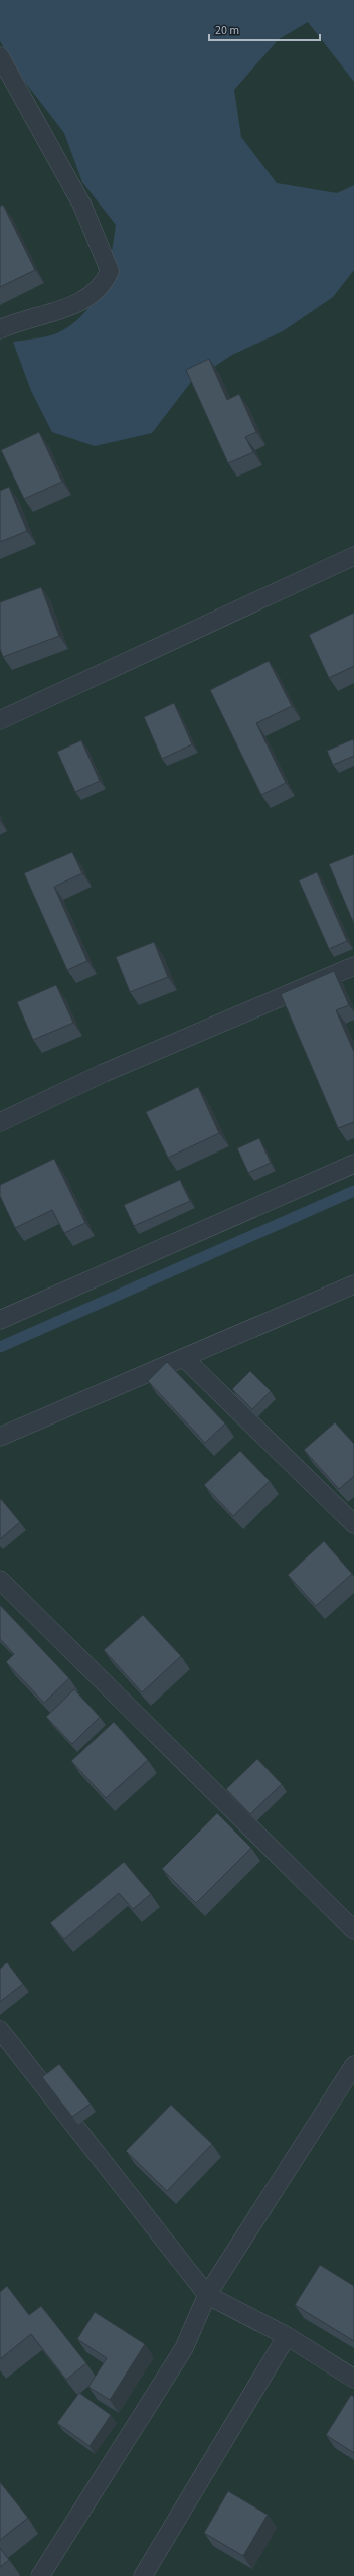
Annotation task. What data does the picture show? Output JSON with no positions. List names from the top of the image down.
{
  "scale_bar": "20 m"
}
